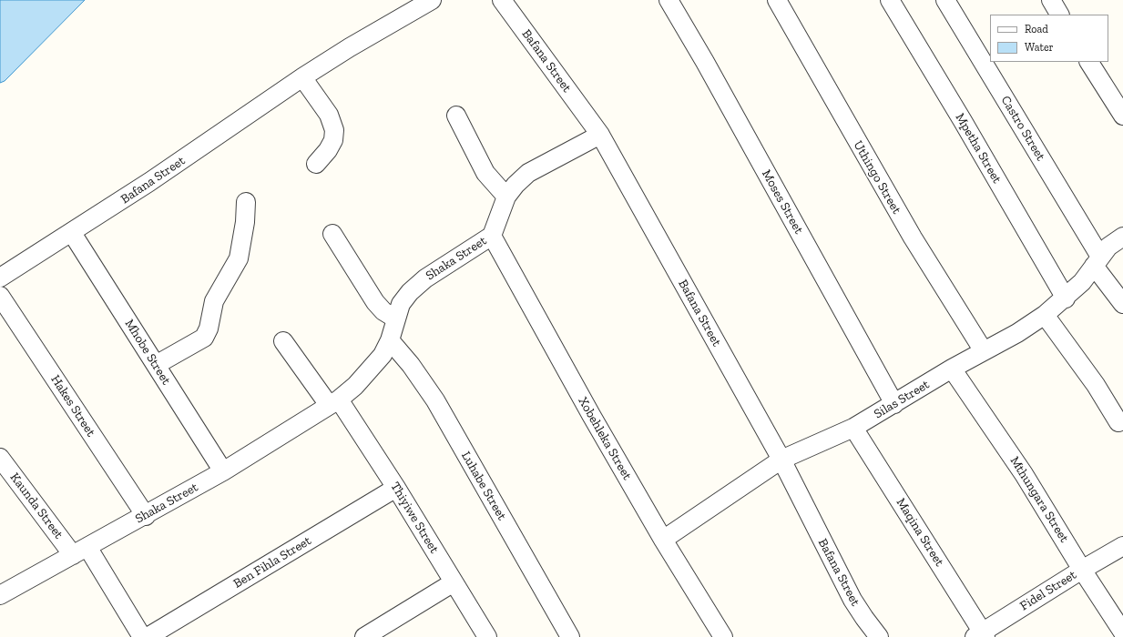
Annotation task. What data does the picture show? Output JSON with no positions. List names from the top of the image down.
{
  "streets": {
    "street": [
      "Bafana Street",
      "Castro Street",
      "Mpetha Street",
      "Uthingo Street",
      "Moses Street",
      "Shaka Street",
      "Mhobe Street",
      "Silas Street",
      "Hakes Street",
      "Xobehleka Street",
      "Luhabe Street",
      "Mthungara Street",
      "Kaunda Street",
      "Thiyiwe Street",
      "Maqina Street",
      "Ben Fihla Street",
      "Fidel Street"
    ]
  },
  "crossings": [
    ["Bafana Street", "Shaka Street"],
    ["Bafana Street", "Mhobe Street"],
    ["Bafana Street", "Silas Street"],
    ["Castro Street", "Silas Street"],
    ["Mpetha Street", "Silas Street"],
    ["Uthingo Street", "Silas Street"],
    ["Moses Street", "Silas Street"],
    ["Shaka Street", "Mhobe Street"],
    ["Shaka Street", "Hakes Street"],
    ["Shaka Street", "Xobehleka Street"],
    ["Shaka Street", "Luhabe Street"],
    ["Shaka Street", "Kaunda Street"],
    ["Shaka Street", "Thiyiwe Street"],
    ["Silas Street", "Xobehleka Street"],
    ["Silas Street", "Mthungara Street"],
    ["Silas Street", "Maqina Street"],
    ["Mthungara Street", "Fidel Street"],
    ["Thiyiwe Street", "Ben Fihla Street"],
    ["Maqina Street", "Fidel Street"]
  ],
  "legend": ["Road", "Water"]
}
